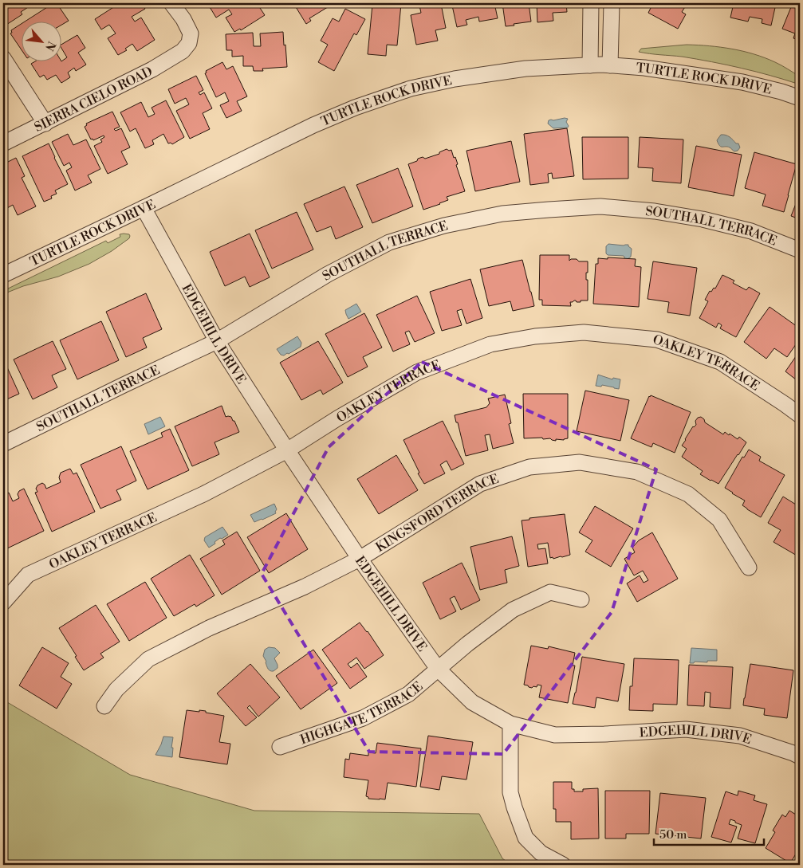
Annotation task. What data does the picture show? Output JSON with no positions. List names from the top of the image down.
{
  "streets": {
    "street": [
      "TURTLE ROCK DRIVE",
      "SIERRA CIELO ROAD",
      "SOUTHALL TERRACE",
      "EDGEHILL DRIVE",
      "OAKLEY TERRACE",
      "KINGSFORD TERRACE",
      "HIGHGATE TERRACE"
    ]
  },
  "crossings": [
    ["TURTLE ROCK DRIVE", "EDGEHILL DRIVE"],
    ["SOUTHALL TERRACE", "EDGEHILL DRIVE"],
    ["EDGEHILL DRIVE", "OAKLEY TERRACE"],
    ["EDGEHILL DRIVE", "KINGSFORD TERRACE"],
    ["EDGEHILL DRIVE", "HIGHGATE TERRACE"]
  ],
  "scale_bar": "50 m",
  "north": "bottom right"
}
